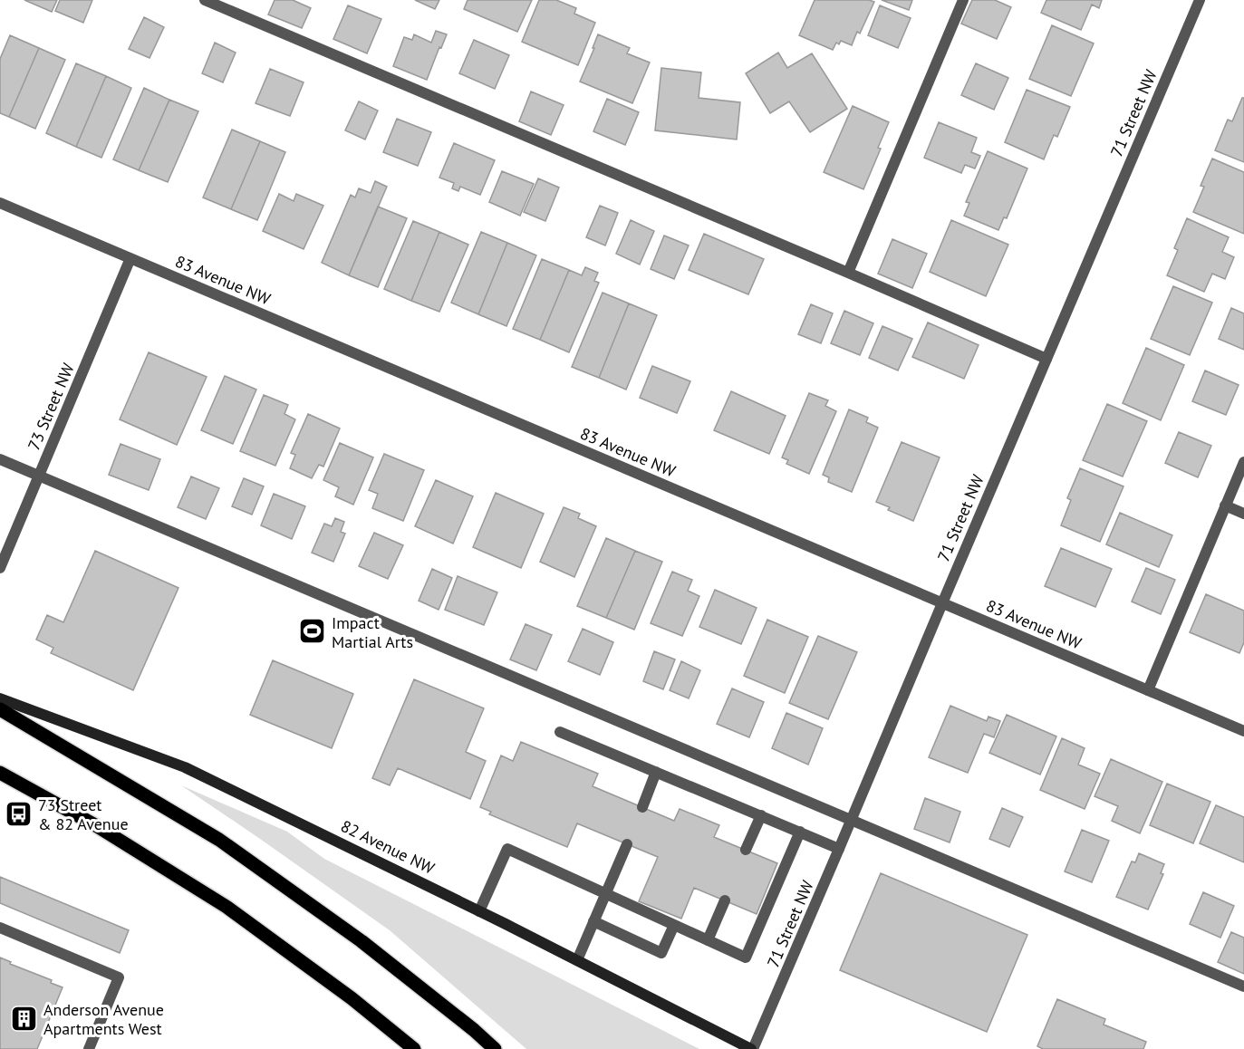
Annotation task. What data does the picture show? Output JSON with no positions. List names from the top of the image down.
{
  "streets": {
    "street": [
      "71 Street NW",
      "83 Avenue NW",
      "73 Street NW",
      "82 Avenue NW"
    ]
  },
  "crossings": [
    ["71 Street NW", "83 Avenue NW"],
    ["71 Street NW", "82 Avenue NW"],
    ["83 Avenue NW", "73 Street NW"]
  ],
  "places": {
    "sports": ["Impact Martial Arts"],
    "bus stop": ["73 Street & 82 Avenue"],
    "building": ["Anderson Avenue Apartments West"]
  }
}
